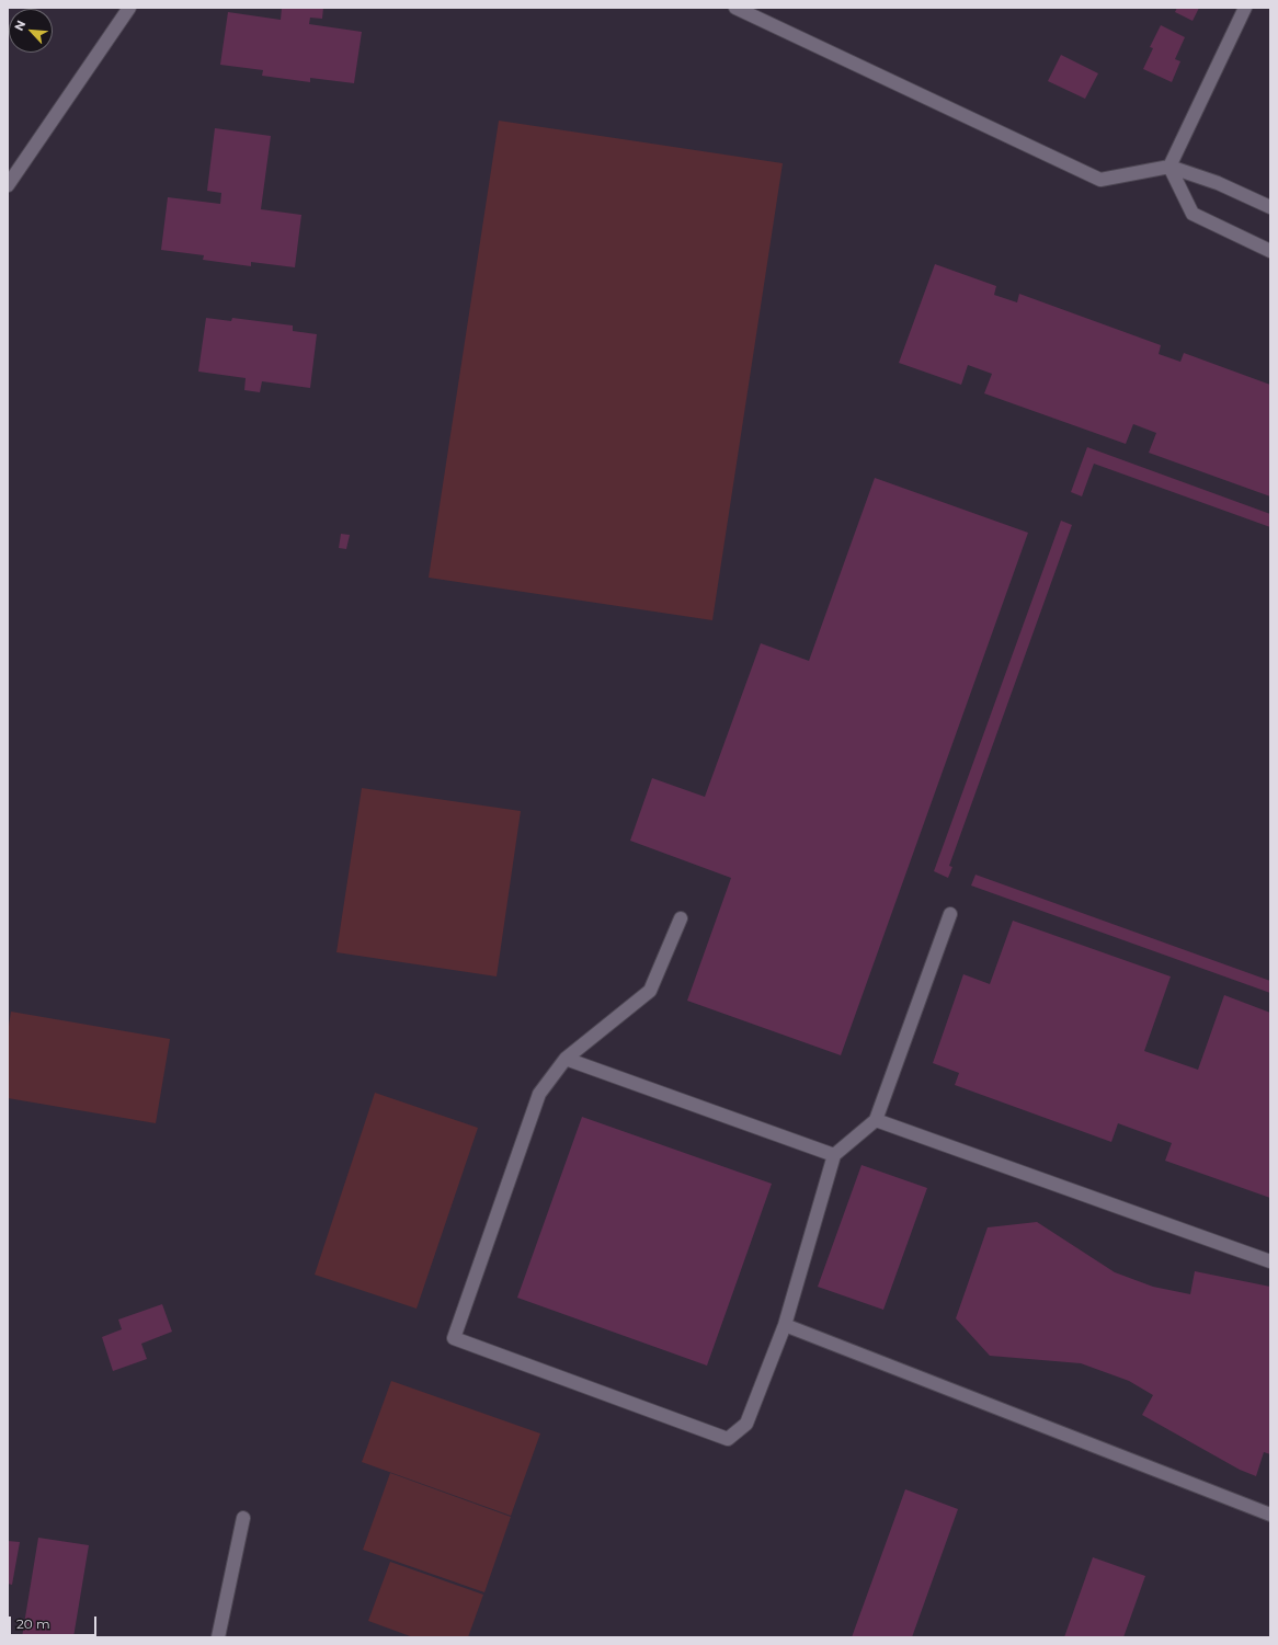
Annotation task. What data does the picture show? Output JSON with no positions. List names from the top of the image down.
{
  "scale_bar": "20 m",
  "north": "top left"
}
